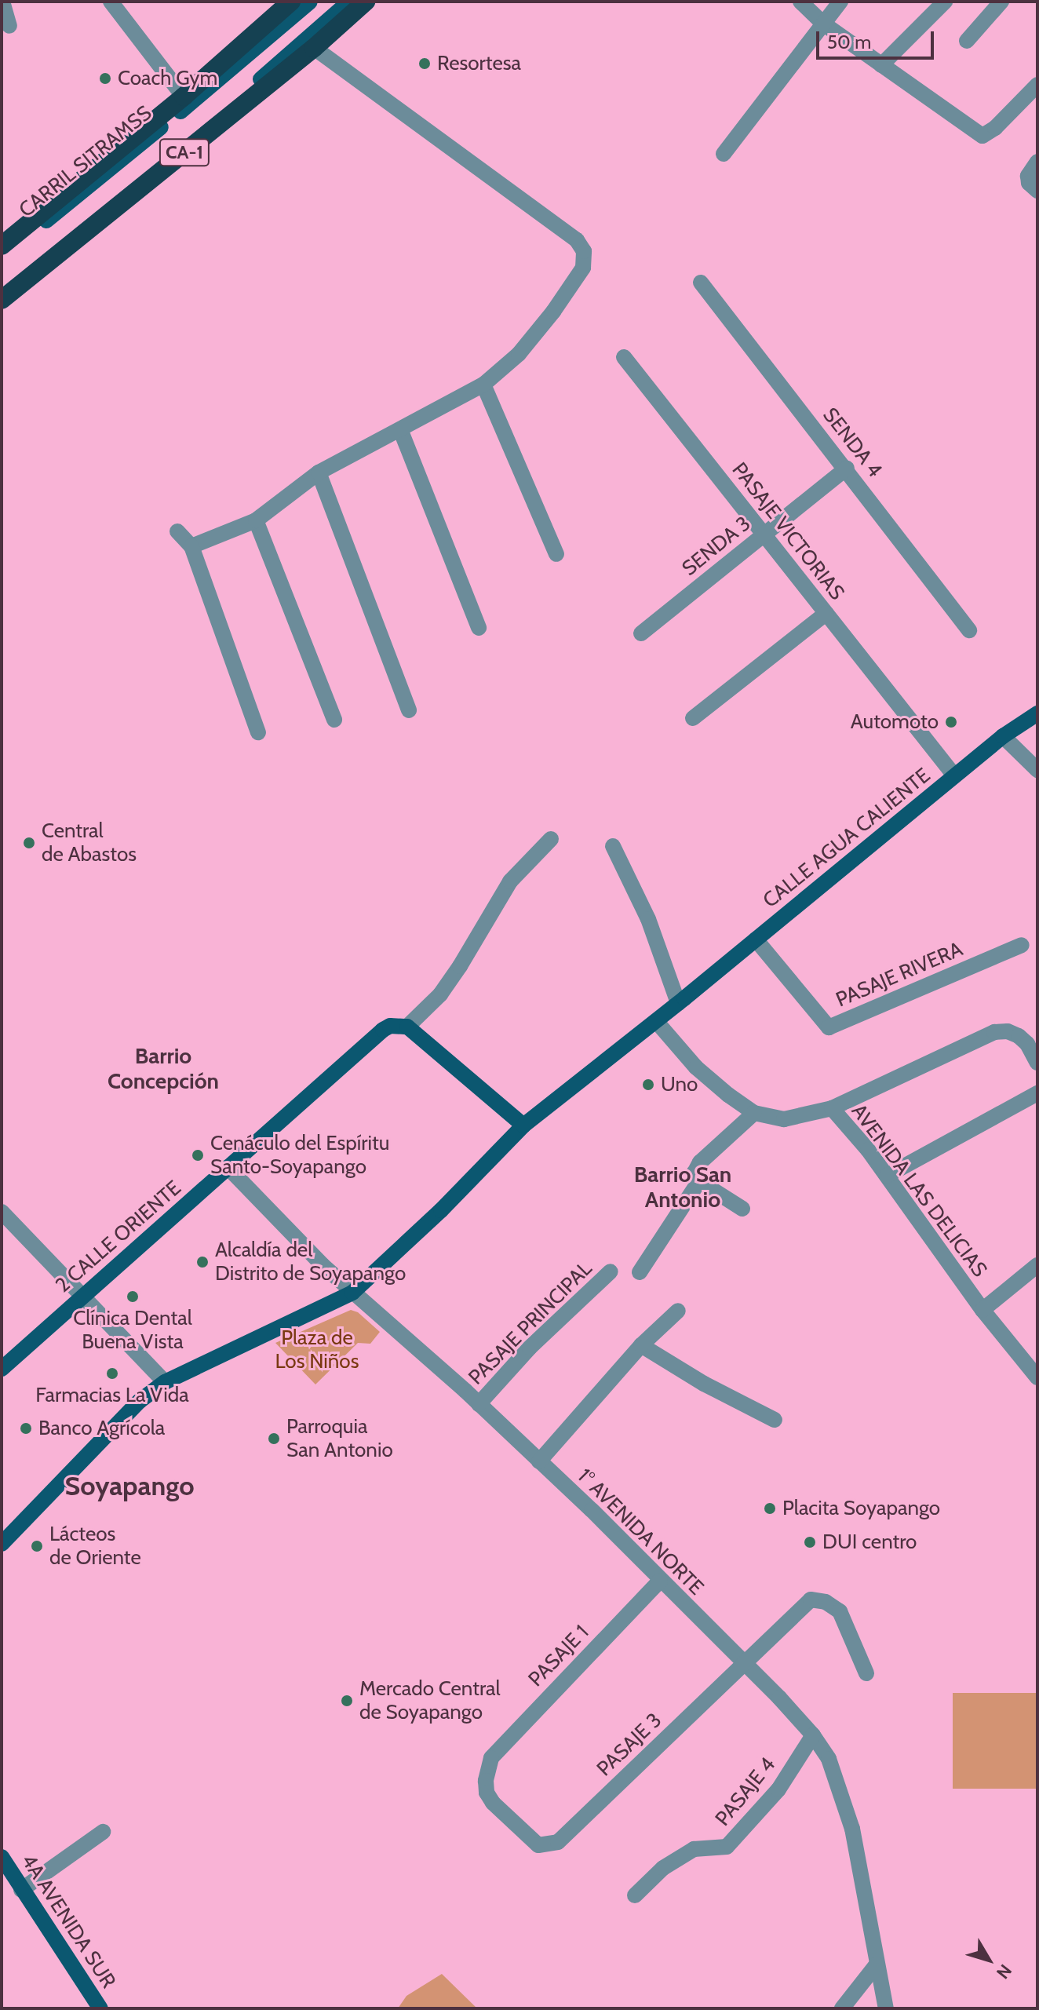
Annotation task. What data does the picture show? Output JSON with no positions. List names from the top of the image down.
{
  "streets": {
    "highway": ["CA-1"],
    "main road": [
      "CARRIL SITRAMSS",
      "CALLE AGUA CALIENTE",
      "2 CALLE ORIENTE",
      "4A AVENIDA SUR"
    ],
    "street": [
      "SENDA 4",
      "PASAJE VICTORIAS",
      "SENDA 3",
      "PASAJE RIVERA",
      "AVENIDA LAS DELICIAS",
      "PASAJE PRINCIPAL",
      "1° AVENIDA NORTE",
      "PASAJE 1",
      "PASAJE 3",
      "PASAJE 4"
    ]
  },
  "crossings": [
    ["SENDA 4", "SENDA 3"],
    ["PASAJE VICTORIAS", "SENDA 3"],
    ["PASAJE VICTORIAS", "CALLE AGUA CALIENTE"],
    ["CALLE AGUA CALIENTE", "PASAJE RIVERA"],
    ["CALLE AGUA CALIENTE", "AVENIDA LAS DELICIAS"],
    ["CALLE AGUA CALIENTE", "1° AVENIDA NORTE"],
    ["2 CALLE ORIENTE", "1° AVENIDA NORTE"],
    ["PASAJE PRINCIPAL", "1° AVENIDA NORTE"],
    ["1° AVENIDA NORTE", "PASAJE 1"],
    ["1° AVENIDA NORTE", "PASAJE 3"],
    ["1° AVENIDA NORTE", "PASAJE 4"],
    ["PASAJE 1", "PASAJE 3"]
  ],
  "districts": ["Barrio Concepción", "Barrio San Antonio", "Soyapango"],
  "parks": ["Plaza de Los Niños"],
  "places": [
    "Resortesa",
    "Coach Gym",
    "Automoto",
    "Central de Abastos",
    "Uno",
    "Cenáculo del Espíritu Santo-Soyapango",
    "Alcaldía del Distrito de Soyapango",
    "Clínica Dental Buena Vista",
    "Farmacias La Vida",
    "Banco Agrícola",
    "Parroquia San Antonio",
    "Placita Soyapango",
    "DUI centro",
    "Lácteos de Oriente",
    "Mercado Central de Soyapango"
  ],
  "scale_bar": "50 m",
  "north": "bottom right"
}
